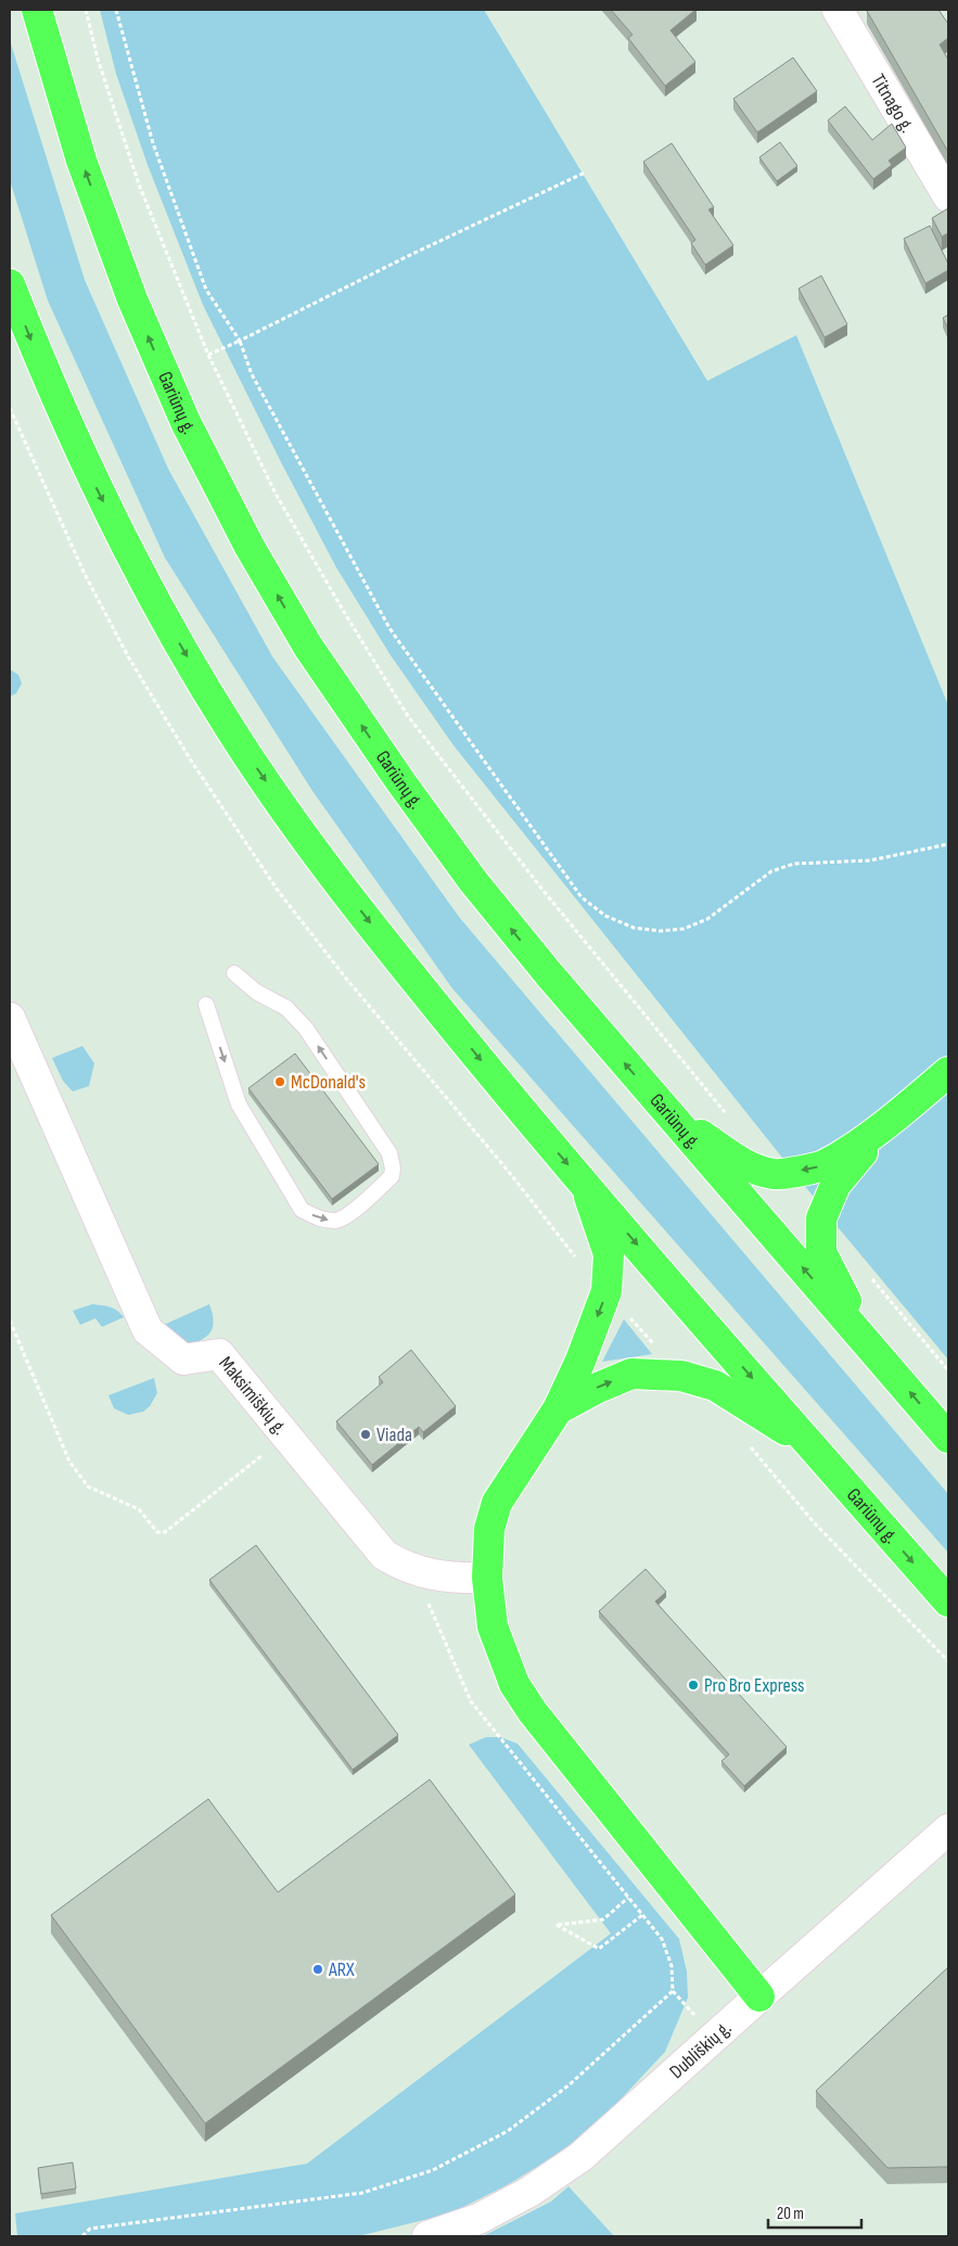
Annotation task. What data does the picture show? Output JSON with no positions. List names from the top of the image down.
{
  "streets": {
    "highway": ["Gariūnų g."],
    "street": ["Titnago g.", "Maksimiškių g.", "Dubliškių g."]
  },
  "places": [
    "McDonald's",
    "Viada",
    "Pro Bro Express",
    "ARX"
  ],
  "scale_bar": "20 m"
}
